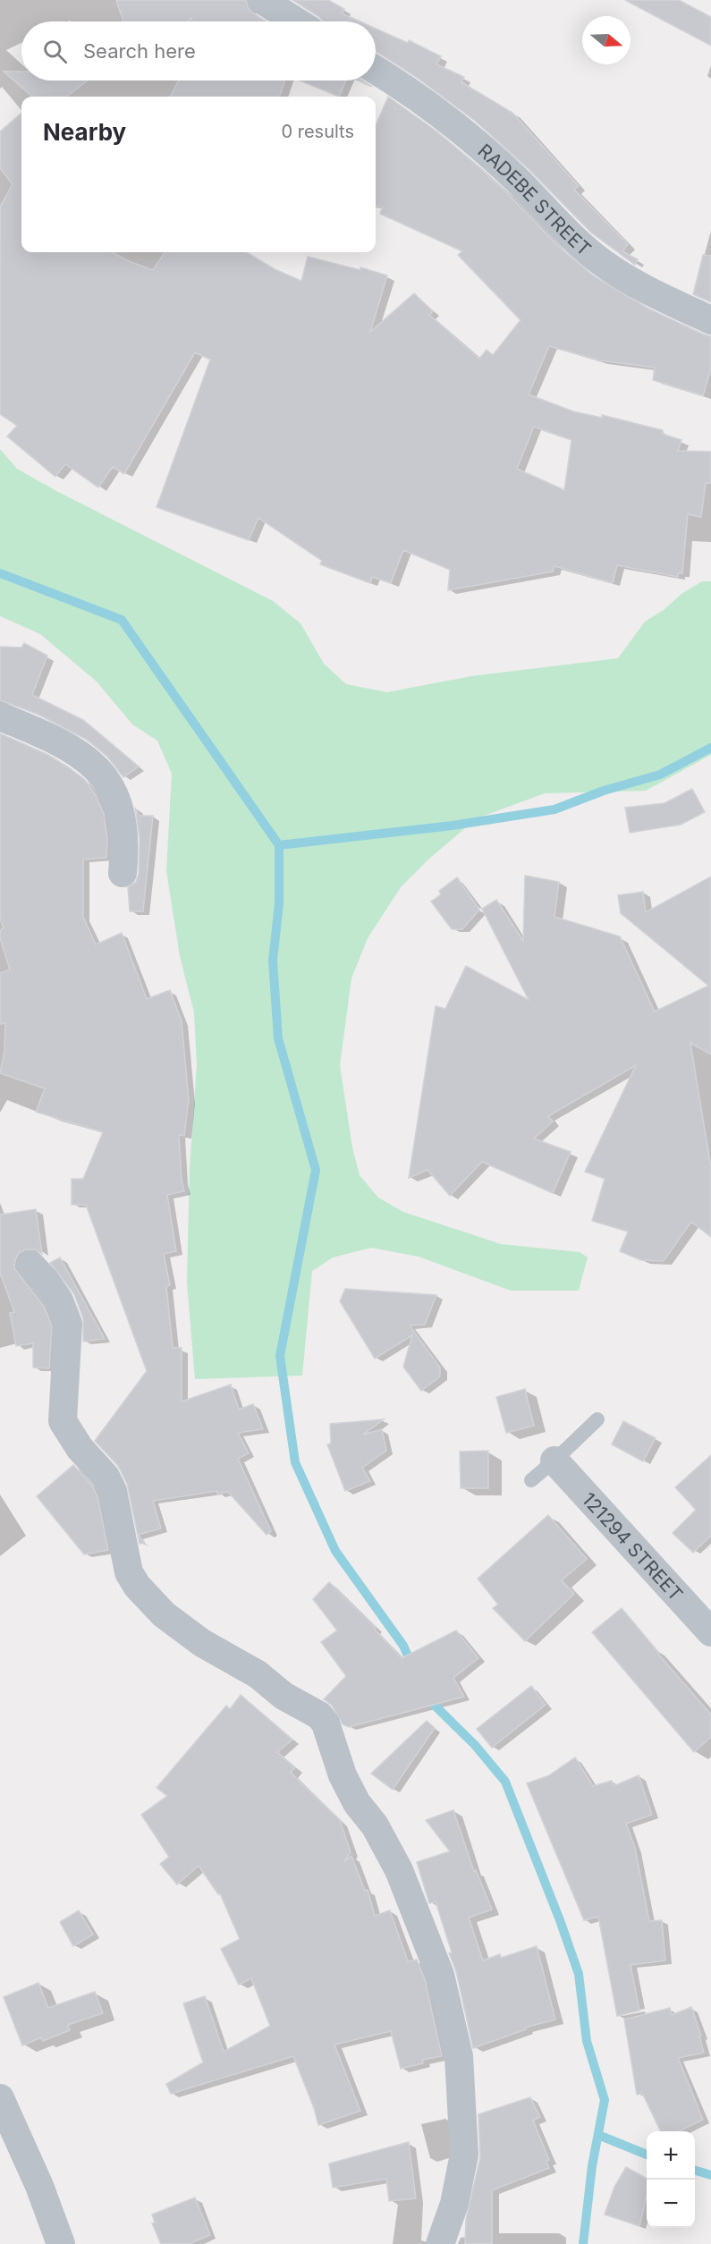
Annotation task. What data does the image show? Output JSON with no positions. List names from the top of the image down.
{
  "streets": {
    "street": ["RADEBE STREET", "121294 STREET"]
  },
  "north": "right",
  "page": {
    "search": "Search here",
    "heading": ["Nearby", "0 results"],
    "map_buttons": ["+", "−"]
  }
}
